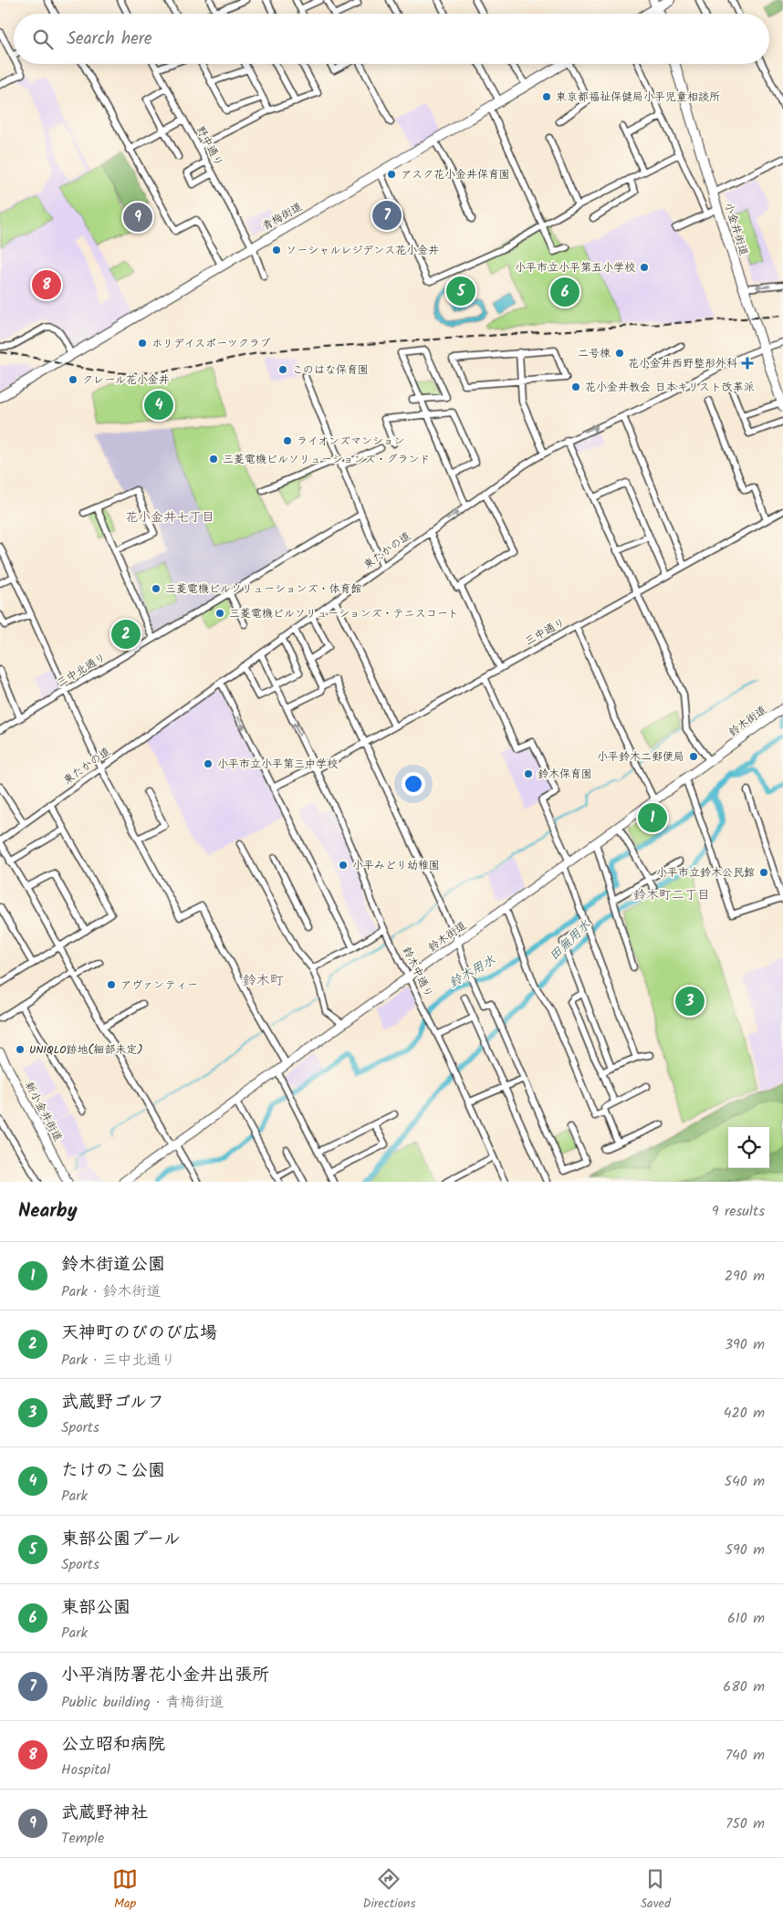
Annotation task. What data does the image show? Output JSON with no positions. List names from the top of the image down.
{
  "streets": {
    "main road": [
      "青梅街道",
      "小金井街道",
      "鈴木街道",
      "新小金井街道"
    ],
    "street": [
      "野中通り",
      "東たかの道",
      "三中通り",
      "三中北通り",
      "鈴木中通り"
    ]
  },
  "crossings": [
    ["野中通り", "青梅街道"],
    ["小金井街道", "東たかの道"],
    ["東たかの道", "鈴木中通り"],
    ["三中通り", "鈴木中通り"],
    ["鈴木街道", "鈴木中通り"]
  ],
  "districts": ["花小金井七丁目", "鈴木町二丁目", "鈴木町"],
  "water": ["田無用水", "鈴木用水"],
  "places": {
    "other": [
      "東京都福祉保健局小平児童相談所",
      "アスク花小金井保育園",
      "ソーシャルレジデンス花小金井",
      "小平市立小平第五小学校",
      "ホリデイスポーツクラブ",
      "二号棟",
      "このはな保育園",
      "クレール花小金井",
      "花小金井教会 日本キリスト改革派",
      "ライオンズマンション",
      "三菱電機ビルソリューションズ・グランド",
      "三菱電機ビルソリューションズ・体育館",
      "三菱電機ビルソリューションズ・テニスコート",
      "小平鈴木二郵便局",
      "小平市立小平第三中学校",
      "鈴木保育園",
      "小平みどり幼稚園",
      "小平市立鈴木公民館",
      "アヴァンティー",
      "UNIQLO跡地(細部未定)"
    ],
    "health": ["花小金井西野整形外科"]
  },
  "page": {
    "search": "Search here",
    "pins": [
      "7",
      "9",
      "8",
      "5",
      "6",
      "4",
      "2",
      "1",
      "3"
    ],
    "heading": ["Nearby", "9 results"],
    "list": [
      {
        "mark": "1",
        "name": "鈴木街道公園",
        "note": "Park · 鈴木街道",
        "value": "290 m"
      },
      {
        "mark": "2",
        "name": "天神町のびのび広場",
        "note": "Park · 三中北通り",
        "value": "390 m"
      },
      {
        "mark": "3",
        "name": "武蔵野ゴルフ",
        "note": "Sports",
        "value": "420 m"
      },
      {
        "mark": "4",
        "name": "たけのこ公園",
        "note": "Park",
        "value": "540 m"
      },
      {
        "mark": "5",
        "name": "東部公園プール",
        "note": "Sports",
        "value": "590 m"
      },
      {
        "mark": "6",
        "name": "東部公園",
        "note": "Park",
        "value": "610 m"
      },
      {
        "mark": "7",
        "name": "小平消防署花小金井出張所",
        "note": "Public building · 青梅街道",
        "value": "680 m"
      },
      {
        "mark": "8",
        "name": "公立昭和病院",
        "note": "Hospital",
        "value": "740 m"
      },
      {
        "mark": "9",
        "name": "武蔵野神社",
        "note": "Temple",
        "value": "750 m"
      }
    ],
    "nav": ["Map", "Directions", "Saved"]
  }
}
